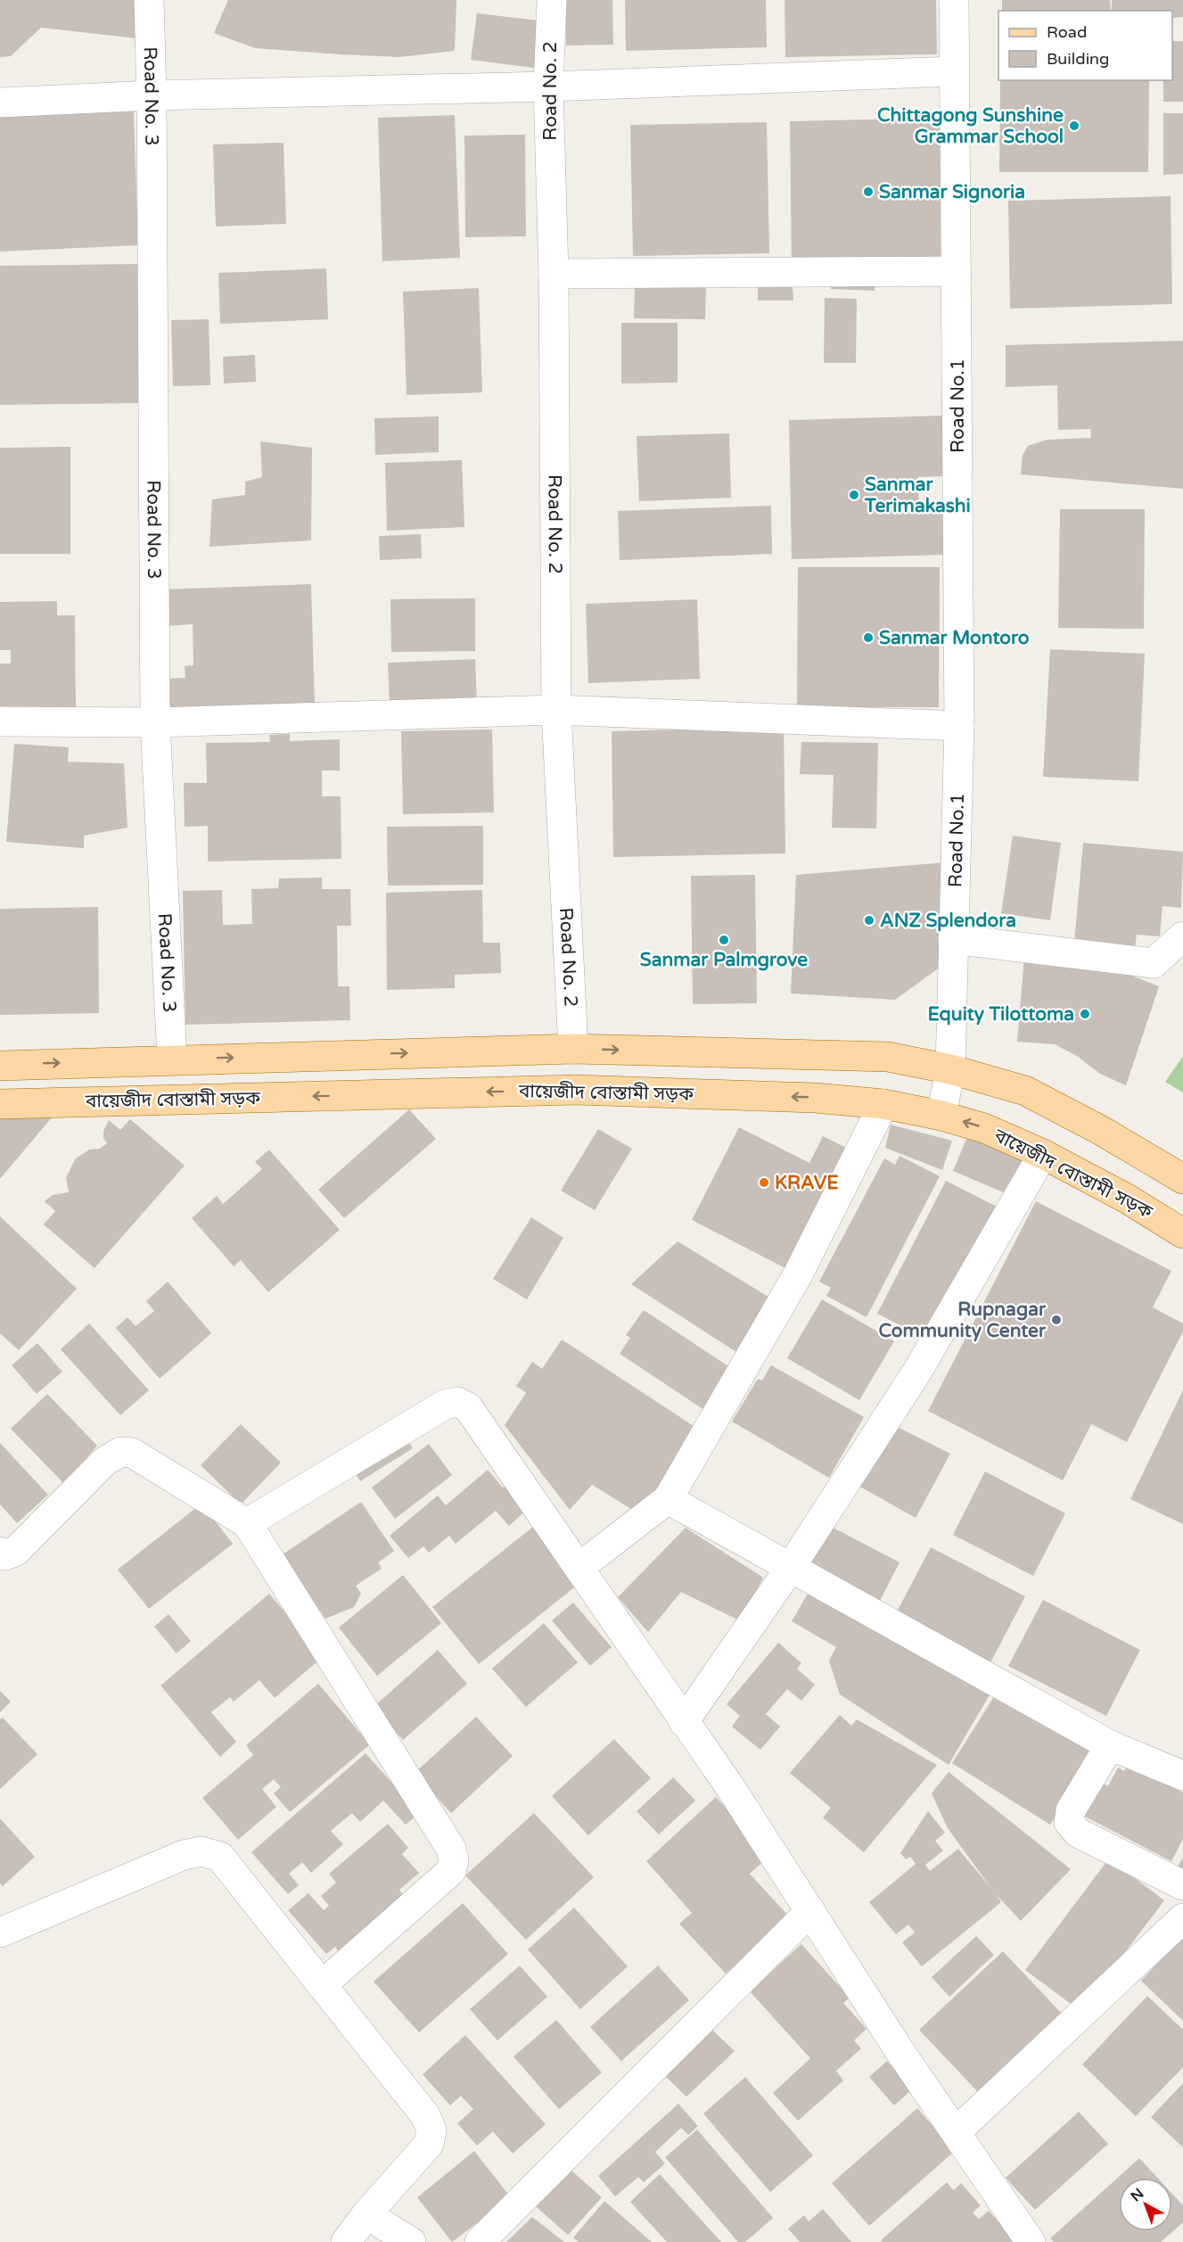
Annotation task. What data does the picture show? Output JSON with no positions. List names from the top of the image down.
{
  "streets": {
    "main road": ["বায়েজীদ বোস্তামী সড়ক"],
    "street": ["Road No. 2", "Road No. 3", "Road No.1"]
  },
  "crossings": [
    ["Road No. 2", "বায়েজীদ বোস্তামী সড়ক"],
    ["Road No. 3", "বায়েজীদ বোস্তামী সড়ক"],
    ["Road No.1", "বায়েজীদ বোস্তামী সড়ক"]
  ],
  "places": [
    "Chittagong Sunshine Grammar School",
    "Sanmar Signoria",
    "Sanmar Terimakashi",
    "Sanmar Montoro",
    "ANZ Splendora",
    "Sanmar Palmgrove",
    "Equity Tilottoma",
    "KRAVE",
    "Rupnagar Community Center"
  ],
  "legend": ["Road", "Building"],
  "north": "top left"
}
